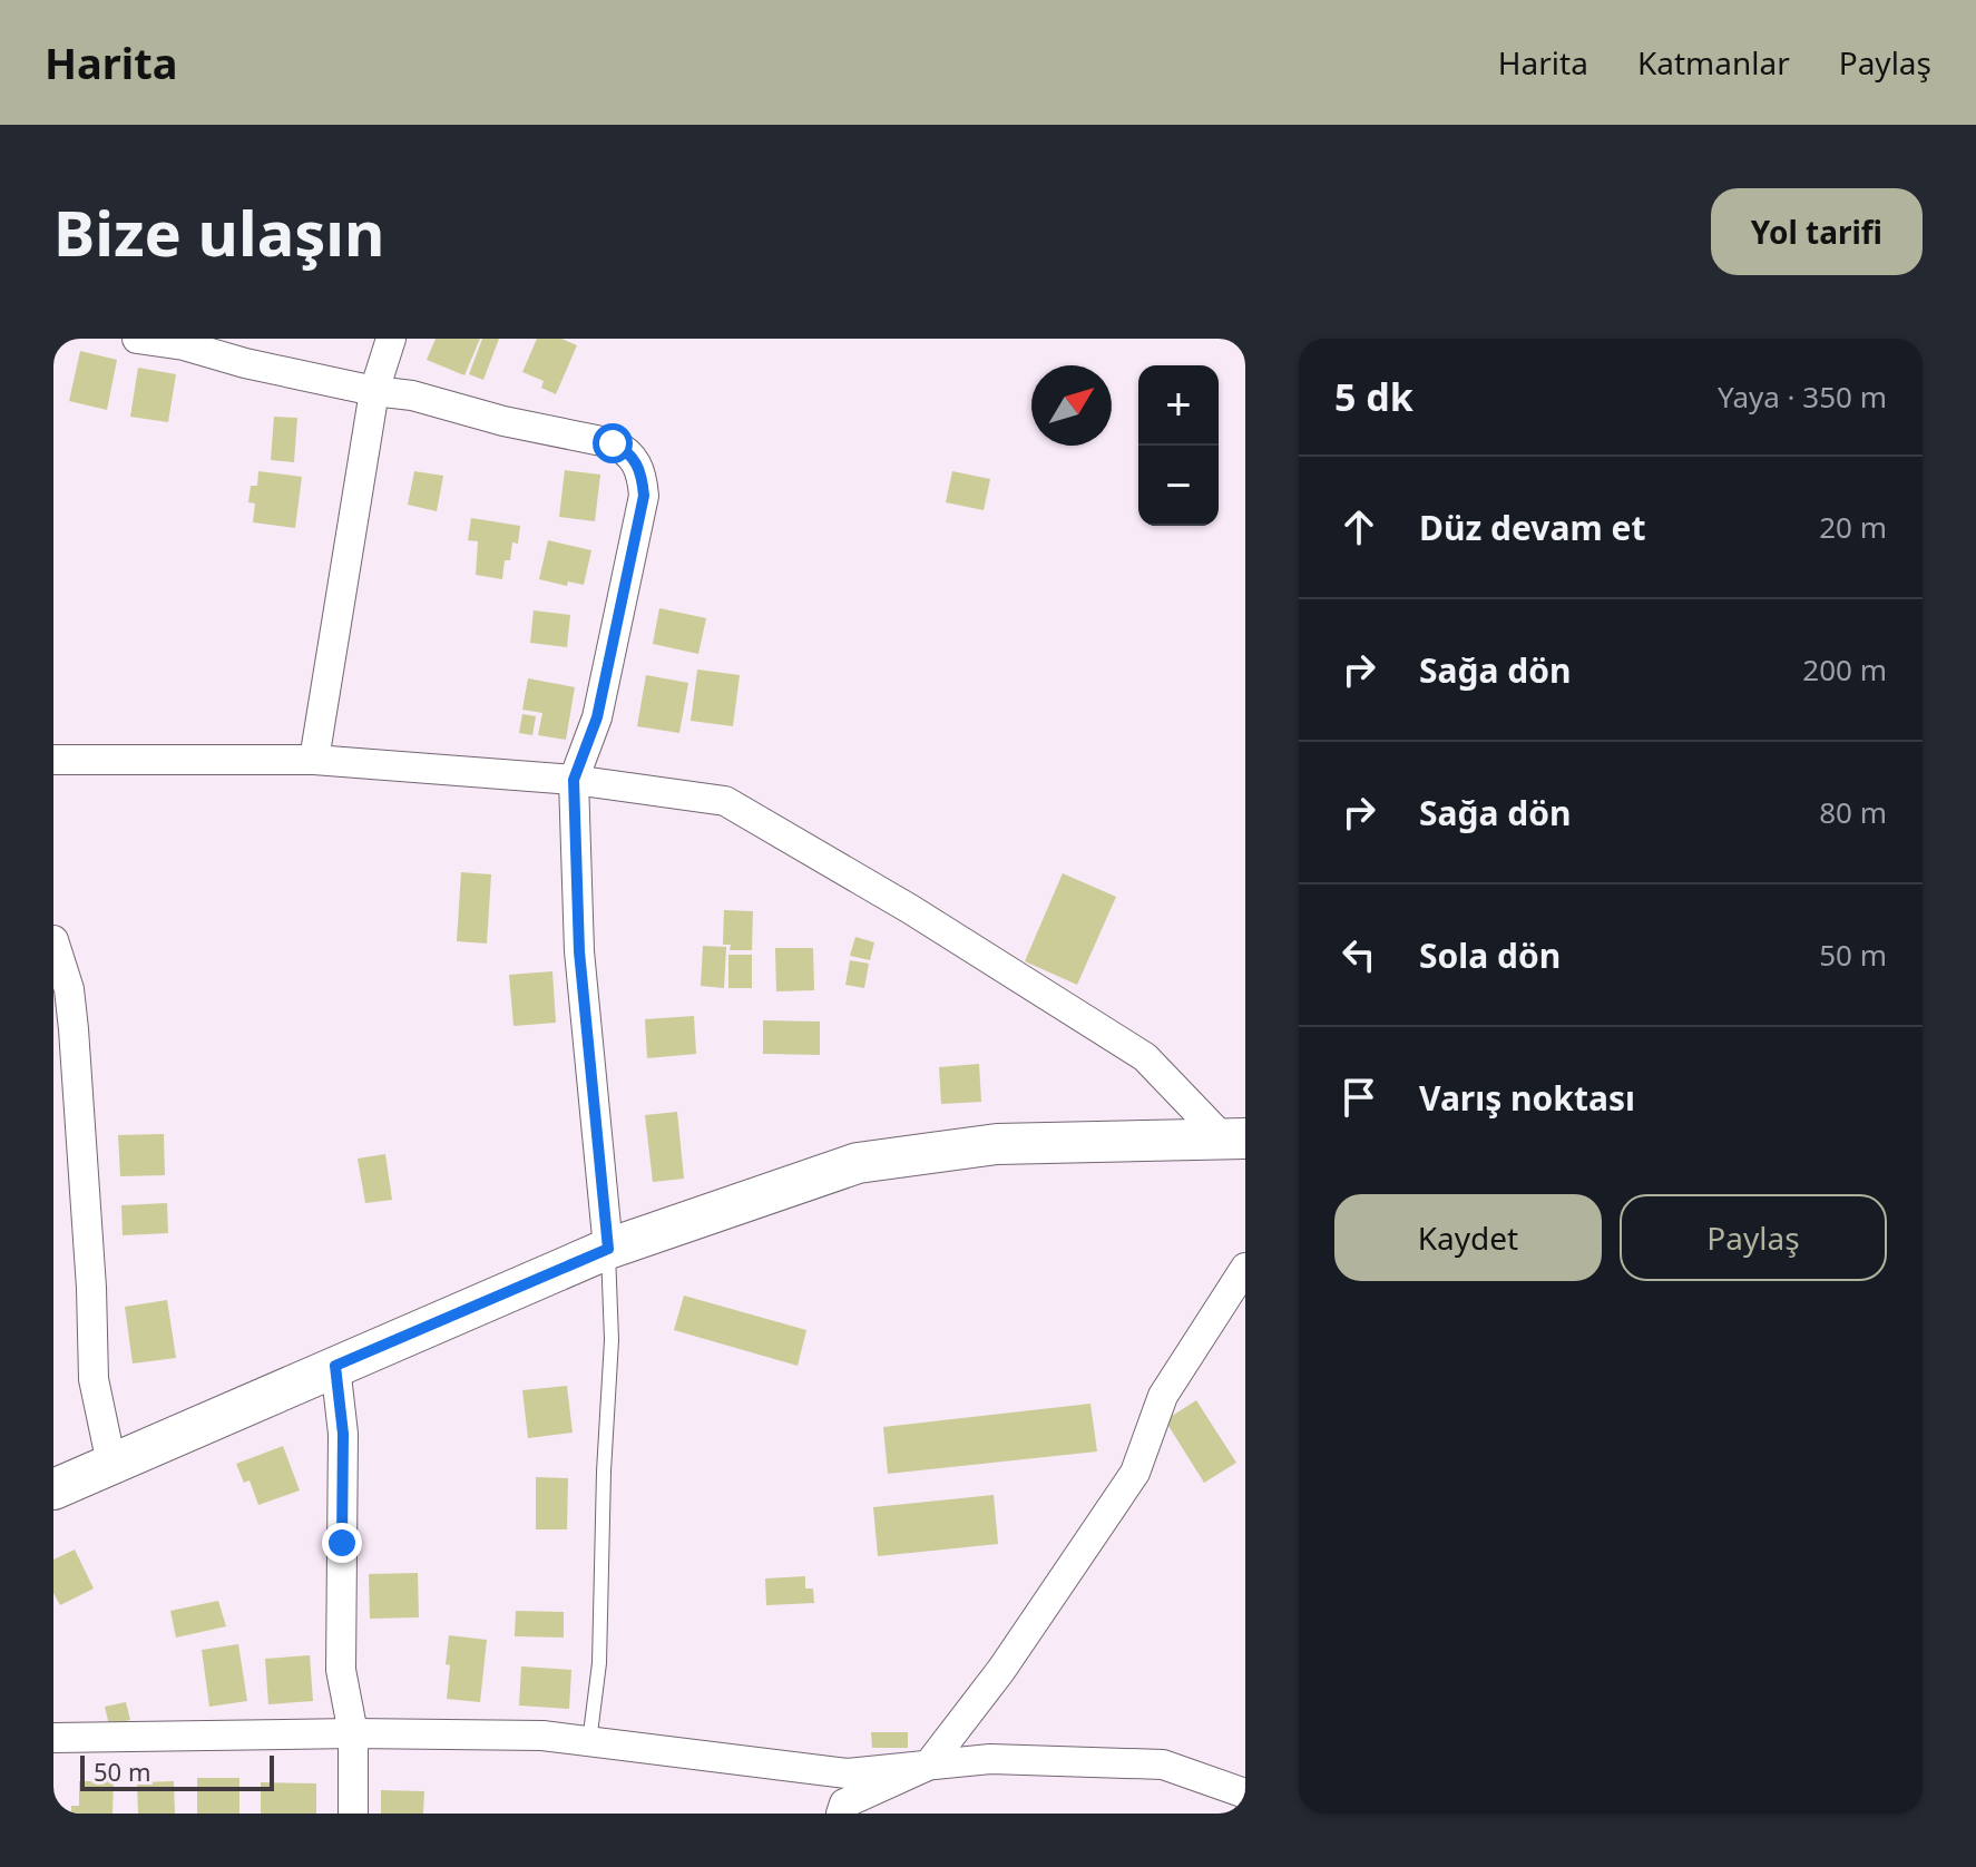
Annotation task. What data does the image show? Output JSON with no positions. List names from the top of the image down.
{
  "scale_bar": "50 m",
  "north": "top right",
  "page": {
    "header": "Harita",
    "nav": ["Harita", "Katmanlar", "Paylaş"],
    "buttons": [
      "Yol tarifi",
      ["Kaydet", "Paylaş"]
    ],
    "title": "Bize ulaşın",
    "heading": ["5 dk", "Yaya · 350 m"],
    "map_buttons": ["+", "−"],
    "list": [
      ["Düz devam et", "20 m"],
      ["Sağa dön", "200 m"],
      ["Sağa dön", "80 m"],
      ["Sola dön", "50 m"],
      "Varış noktası"
    ],
    "scale": "50 m"
  }
}
